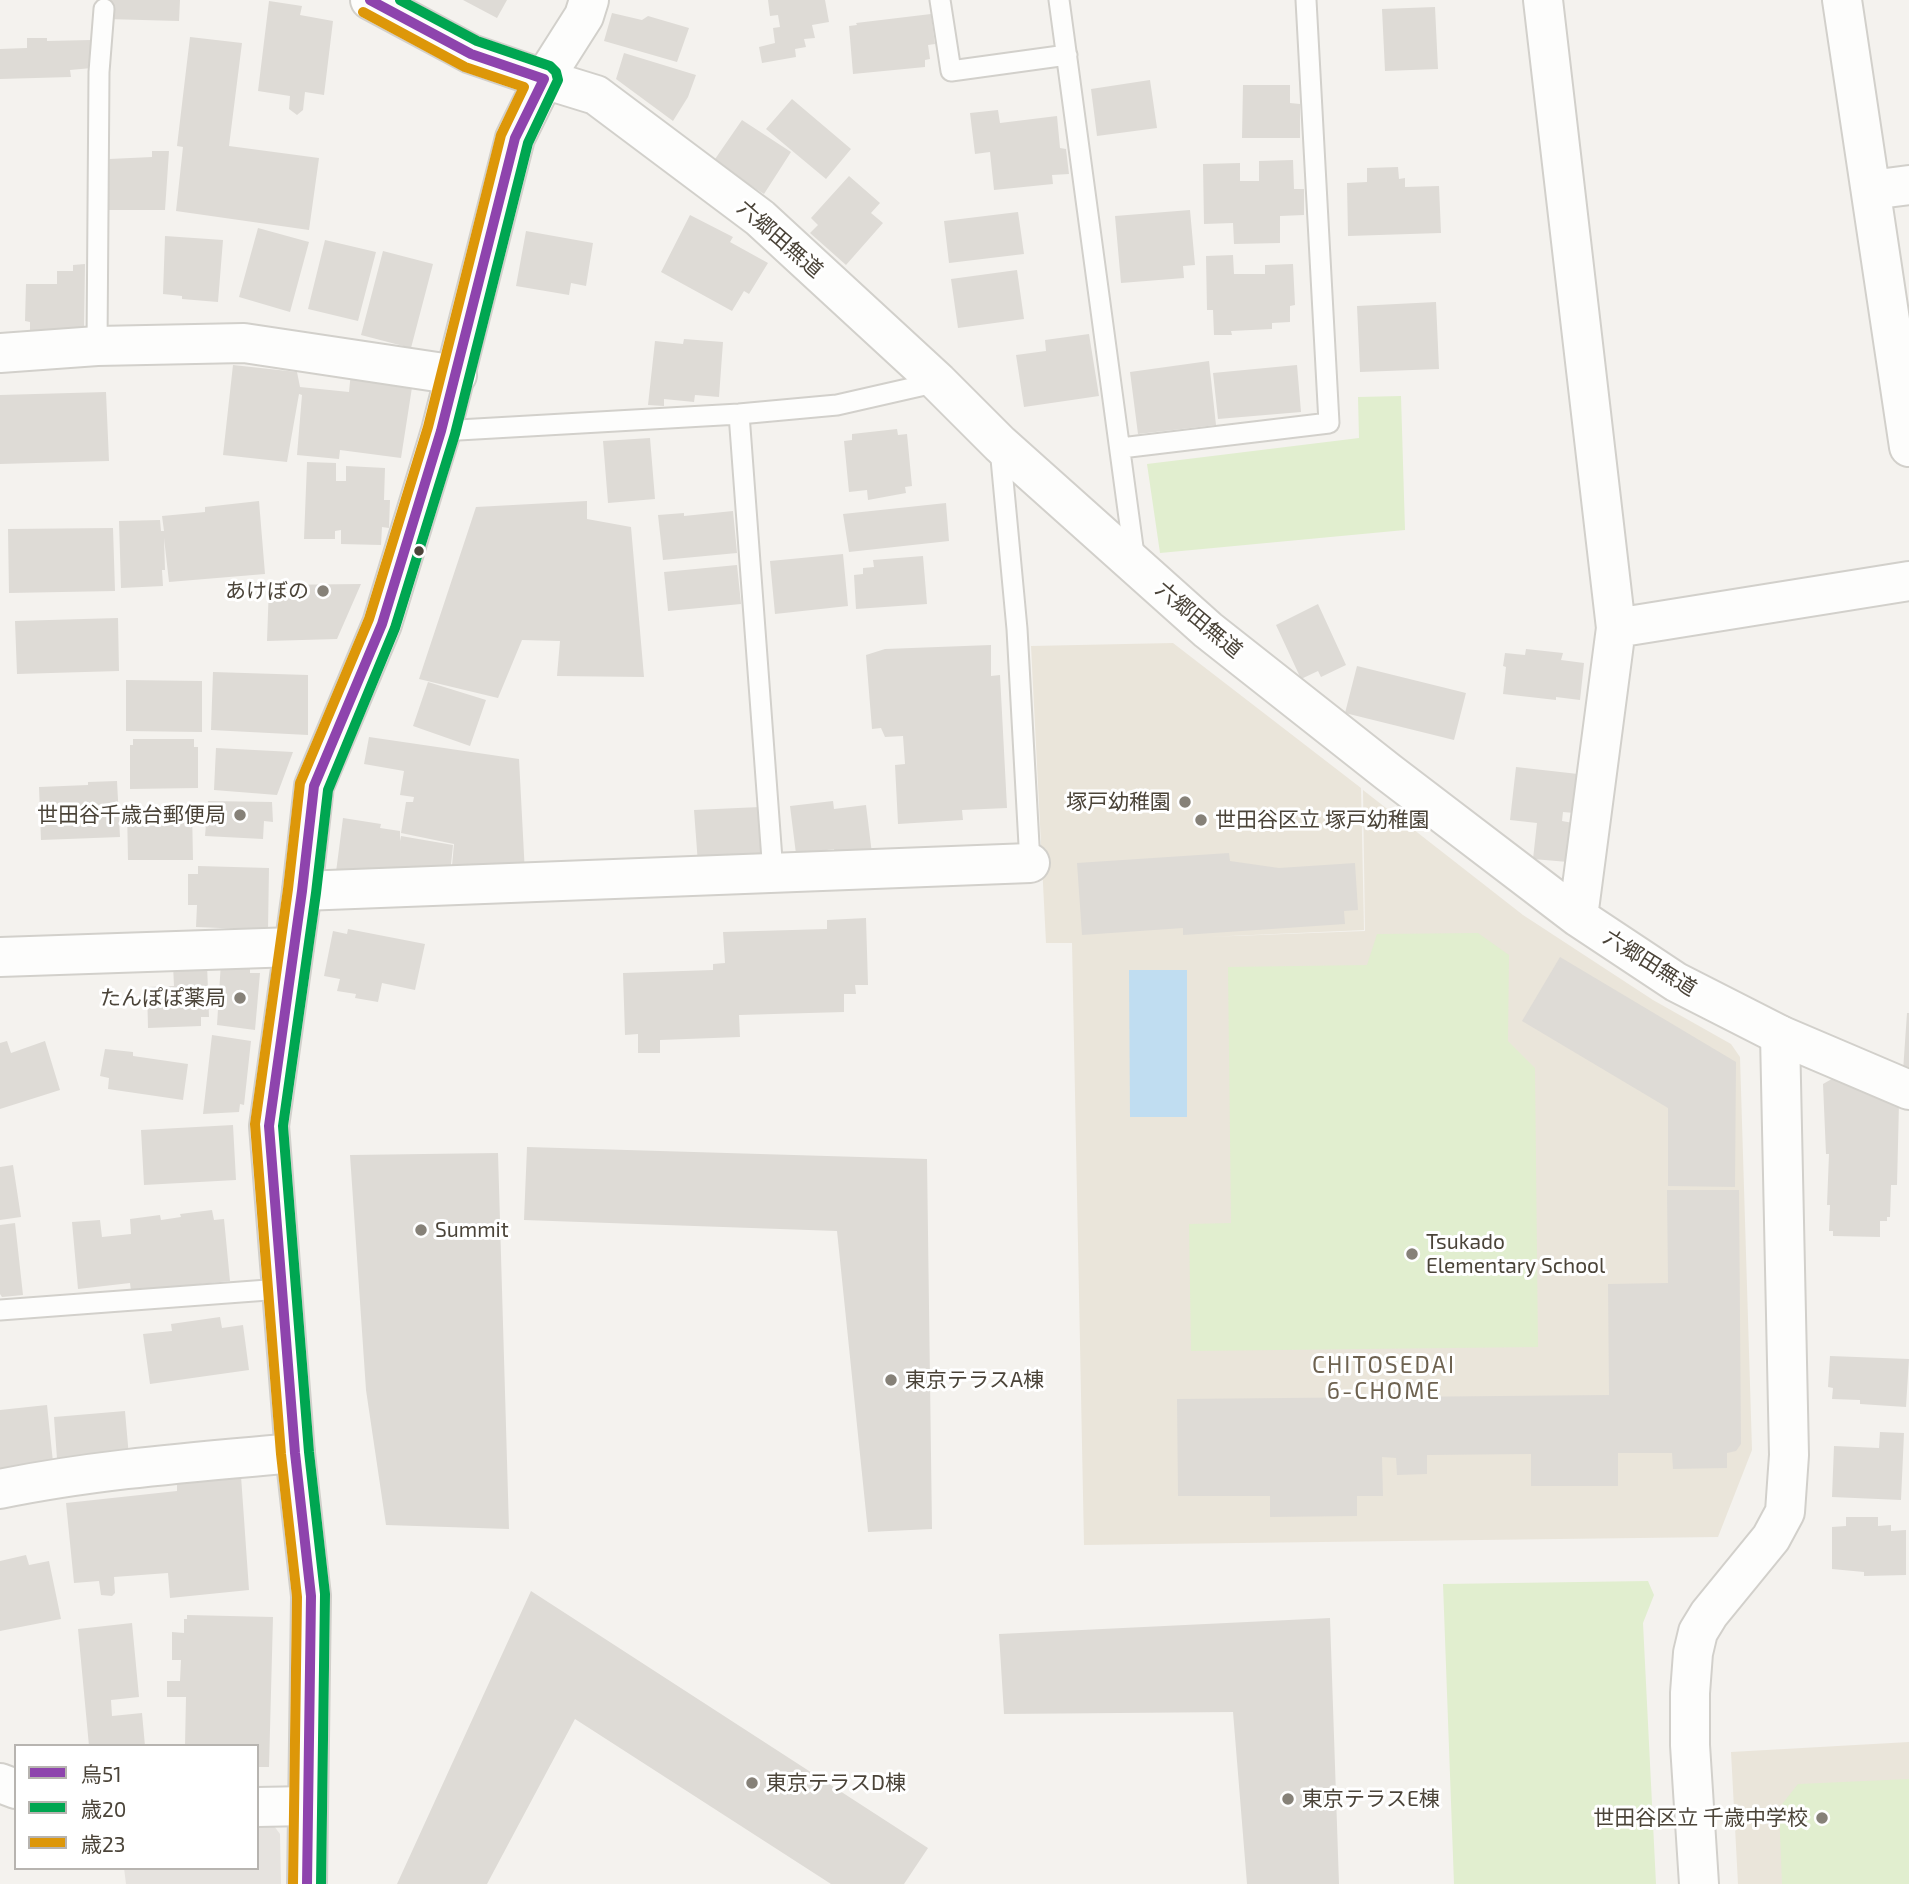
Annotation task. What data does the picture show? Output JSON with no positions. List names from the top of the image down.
{
  "streets": {
    "street": ["六郷田無道"]
  },
  "districts": ["CHITOSEDAI 6-CHOME"],
  "places": [
    "あけぼの",
    "塚戸幼稚園",
    "世田谷千歳台郵便局",
    "世田谷区立 塚戸幼稚園",
    "たんぽぽ薬局",
    "Summit",
    "Tsukado Elementary School",
    "東京テラスA棟",
    "東京テラスD棟",
    "東京テラスE棟",
    "世田谷区立 千歳中学校"
  ],
  "lines": ["transit line 烏51", "transit line 歳20", "transit line 歳23"],
  "legend": ["烏51", "歳20", "歳23"]
}
